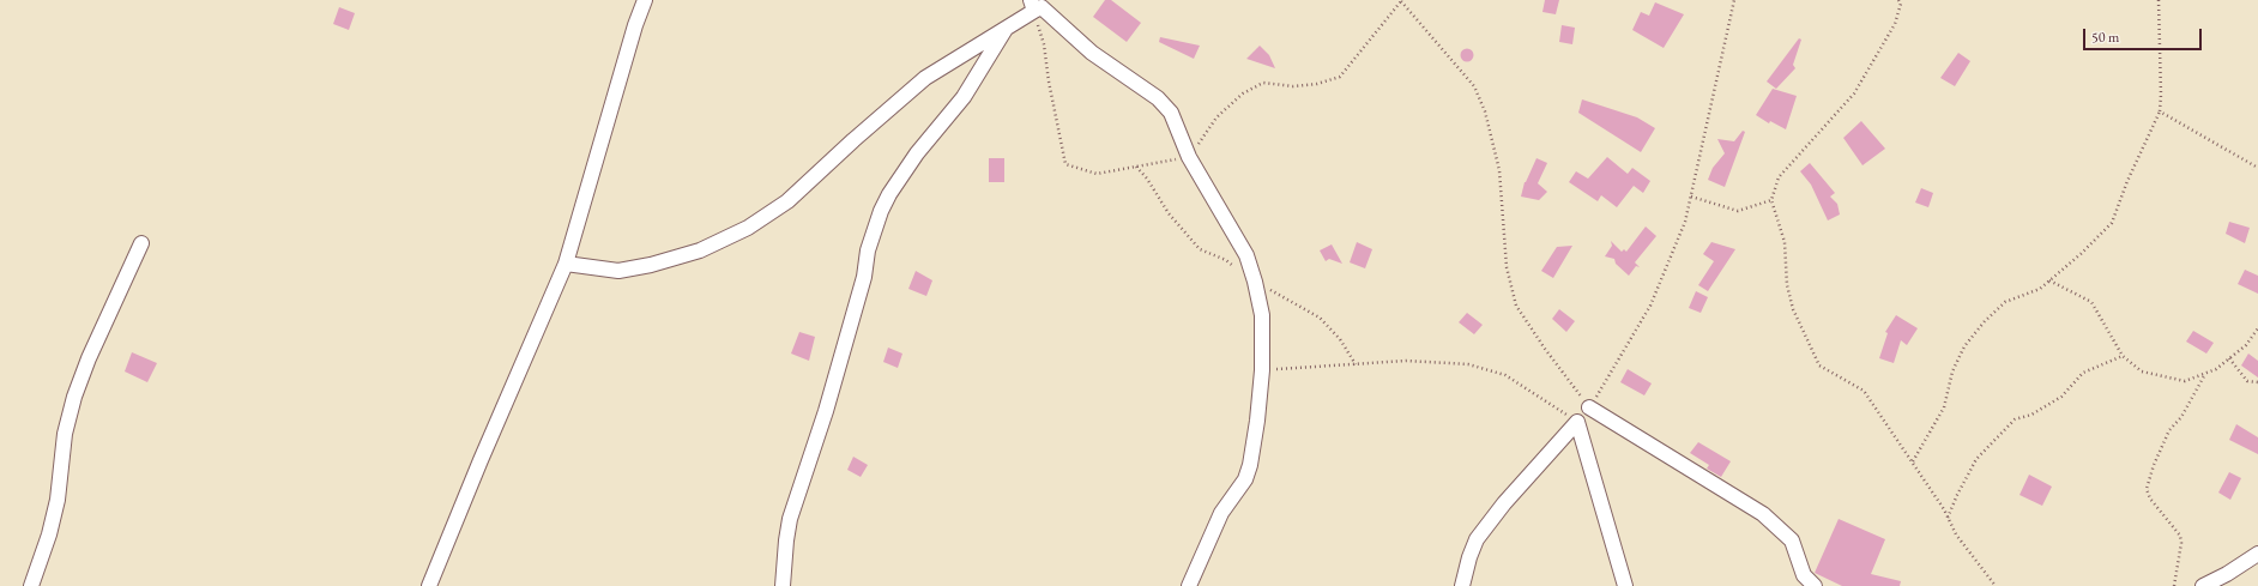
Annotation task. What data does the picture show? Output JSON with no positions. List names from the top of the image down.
{
  "scale_bar": "50 m"
}
